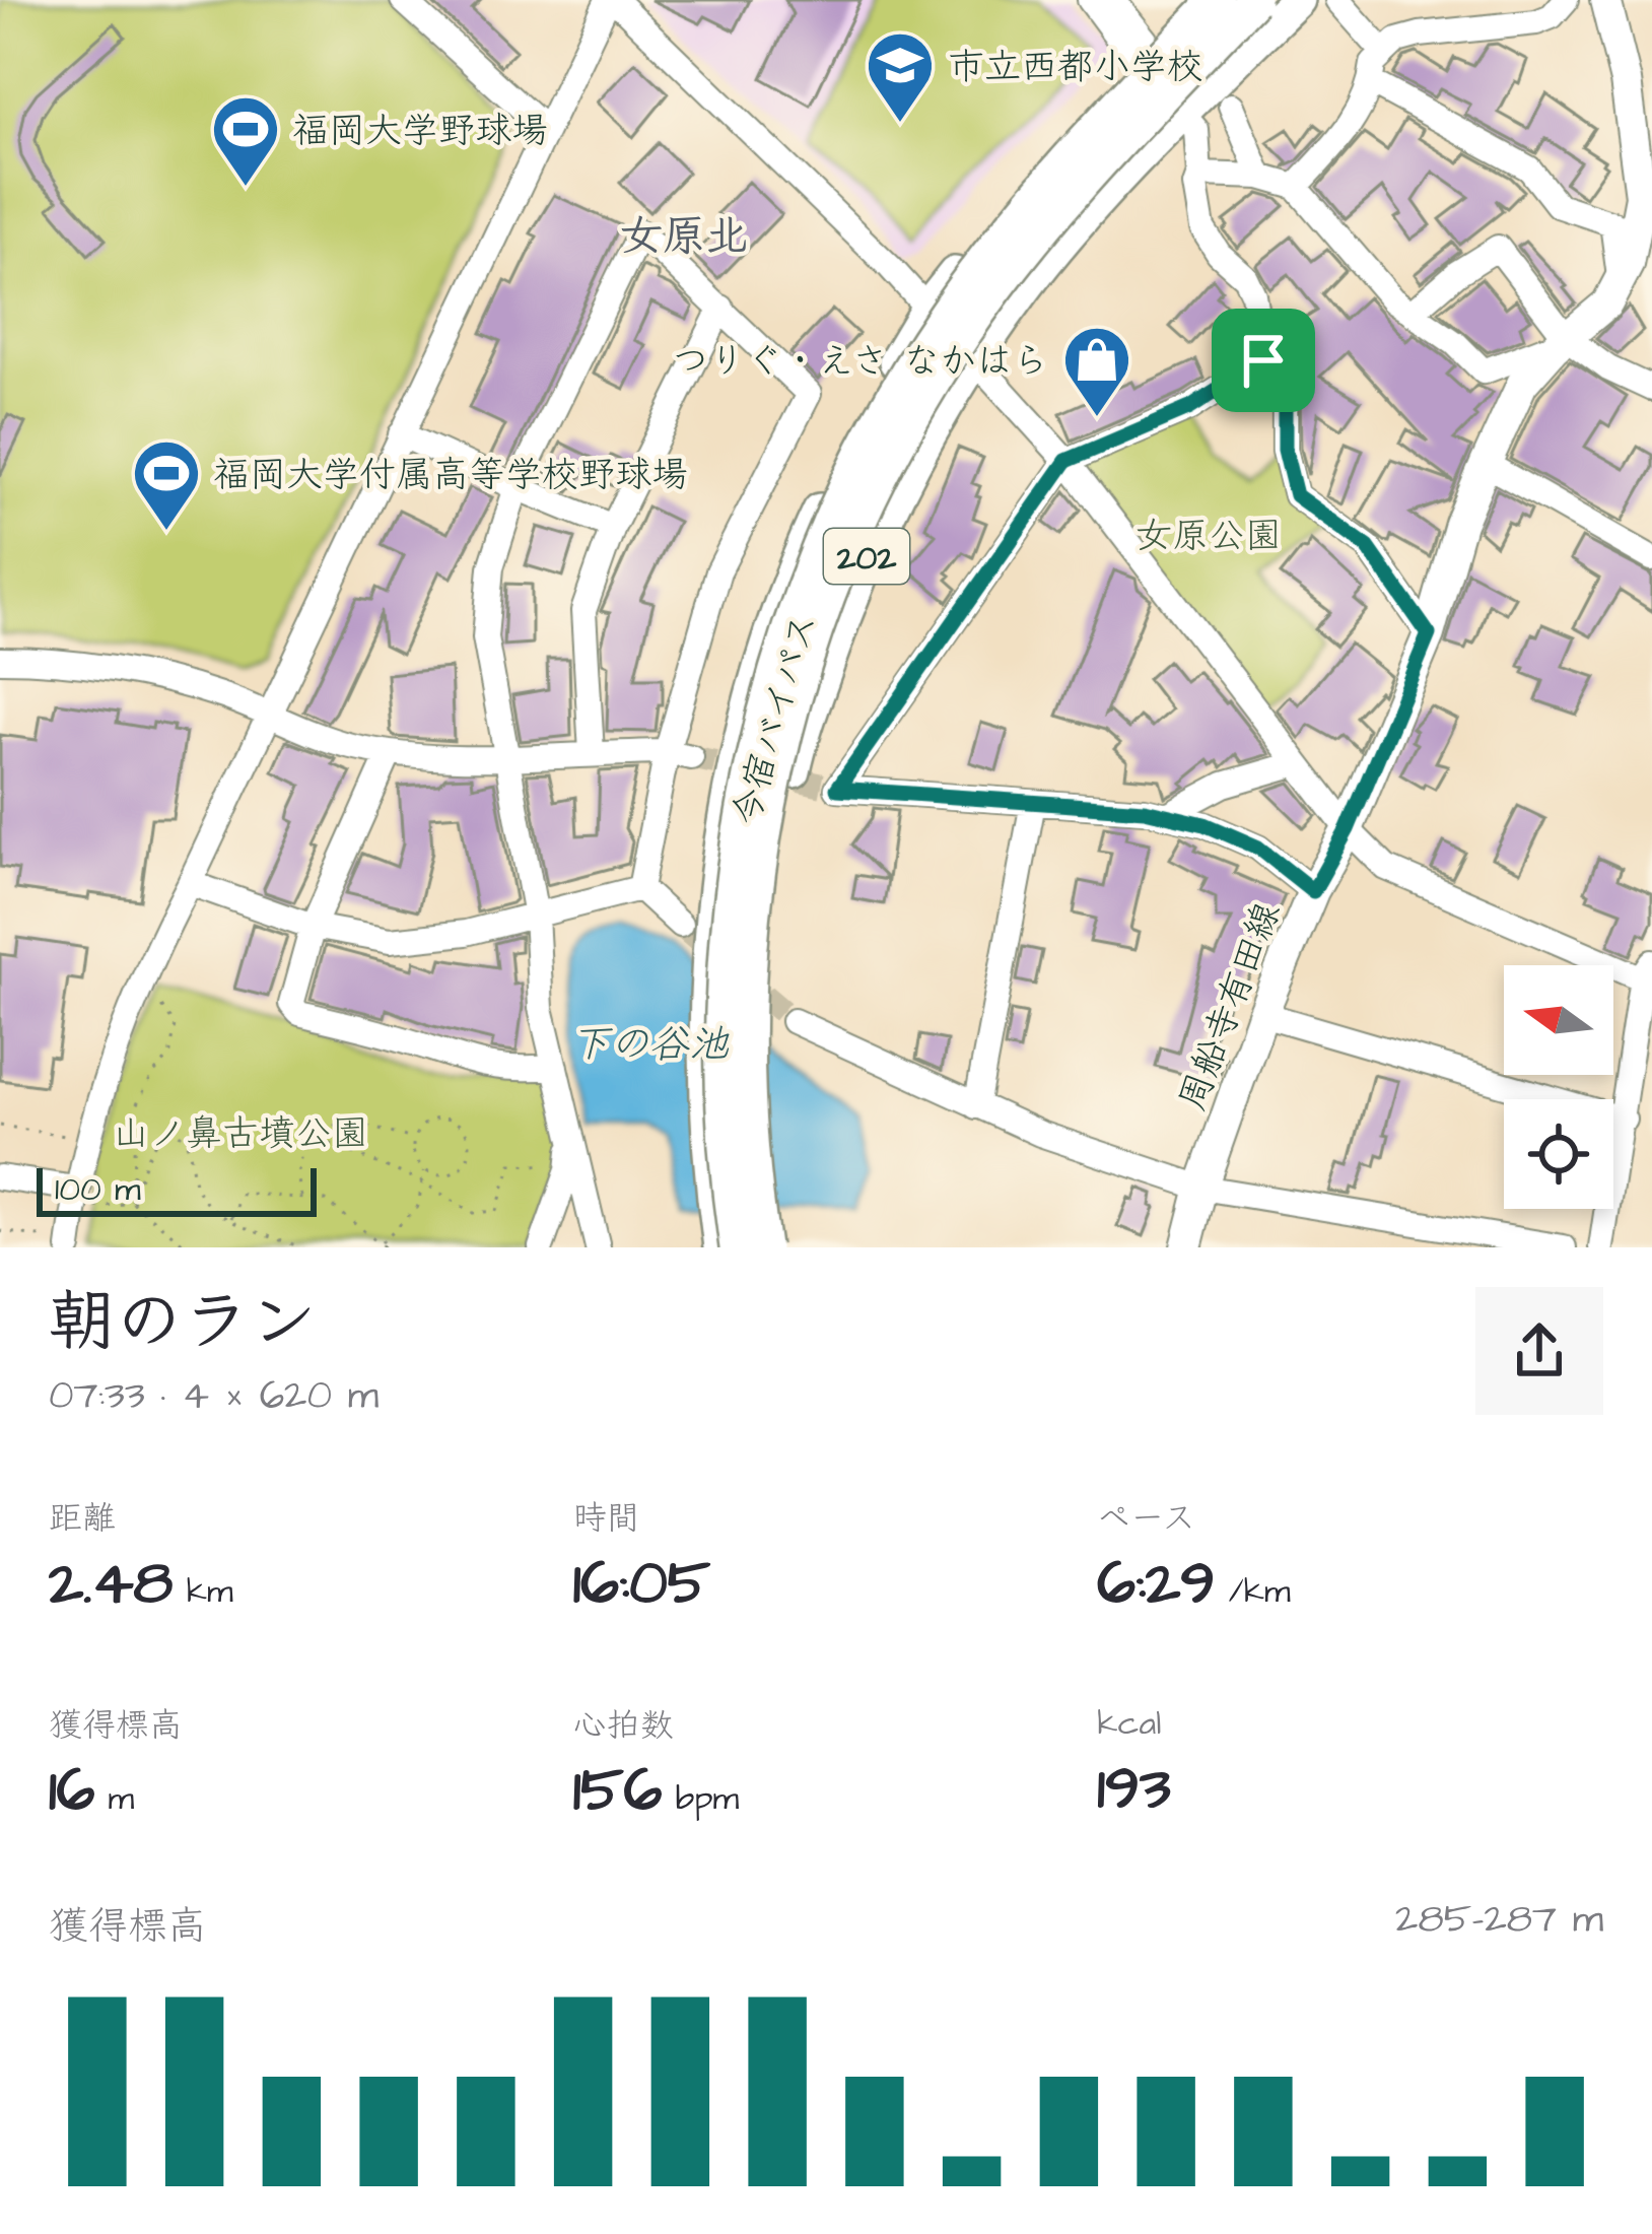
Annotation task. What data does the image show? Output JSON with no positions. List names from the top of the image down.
{
  "streets": {
    "highway": ["202", "今宿バイパス"],
    "main road": ["周船寺有田線"]
  },
  "districts": ["女原北"],
  "water": ["下の谷池"],
  "parks": ["女原公園", "山ノ鼻古墳公園"],
  "places": {
    "school or university": ["市立西都小学校"],
    "sports": ["福岡大学野球場", "福岡大学付属高等学校野球場"],
    "shop": ["つりぐ・えさ なかはら"]
  },
  "scale_bar": "100 m",
  "north": "left",
  "page": {
    "scale": "100 m",
    "heading": ["朝のラン", "07:33 · 4 × 620 m"],
    "stats": [
      ["距離", "2.48 km"],
      ["時間", "16:05"],
      ["ペース", "6:29 /km"],
      ["獲得標高", "16 m"],
      ["心拍数", "156 bpm"],
      ["kcal", "193"]
    ],
    "chart": ["獲得標高", "285–287 m"]
  }
}
